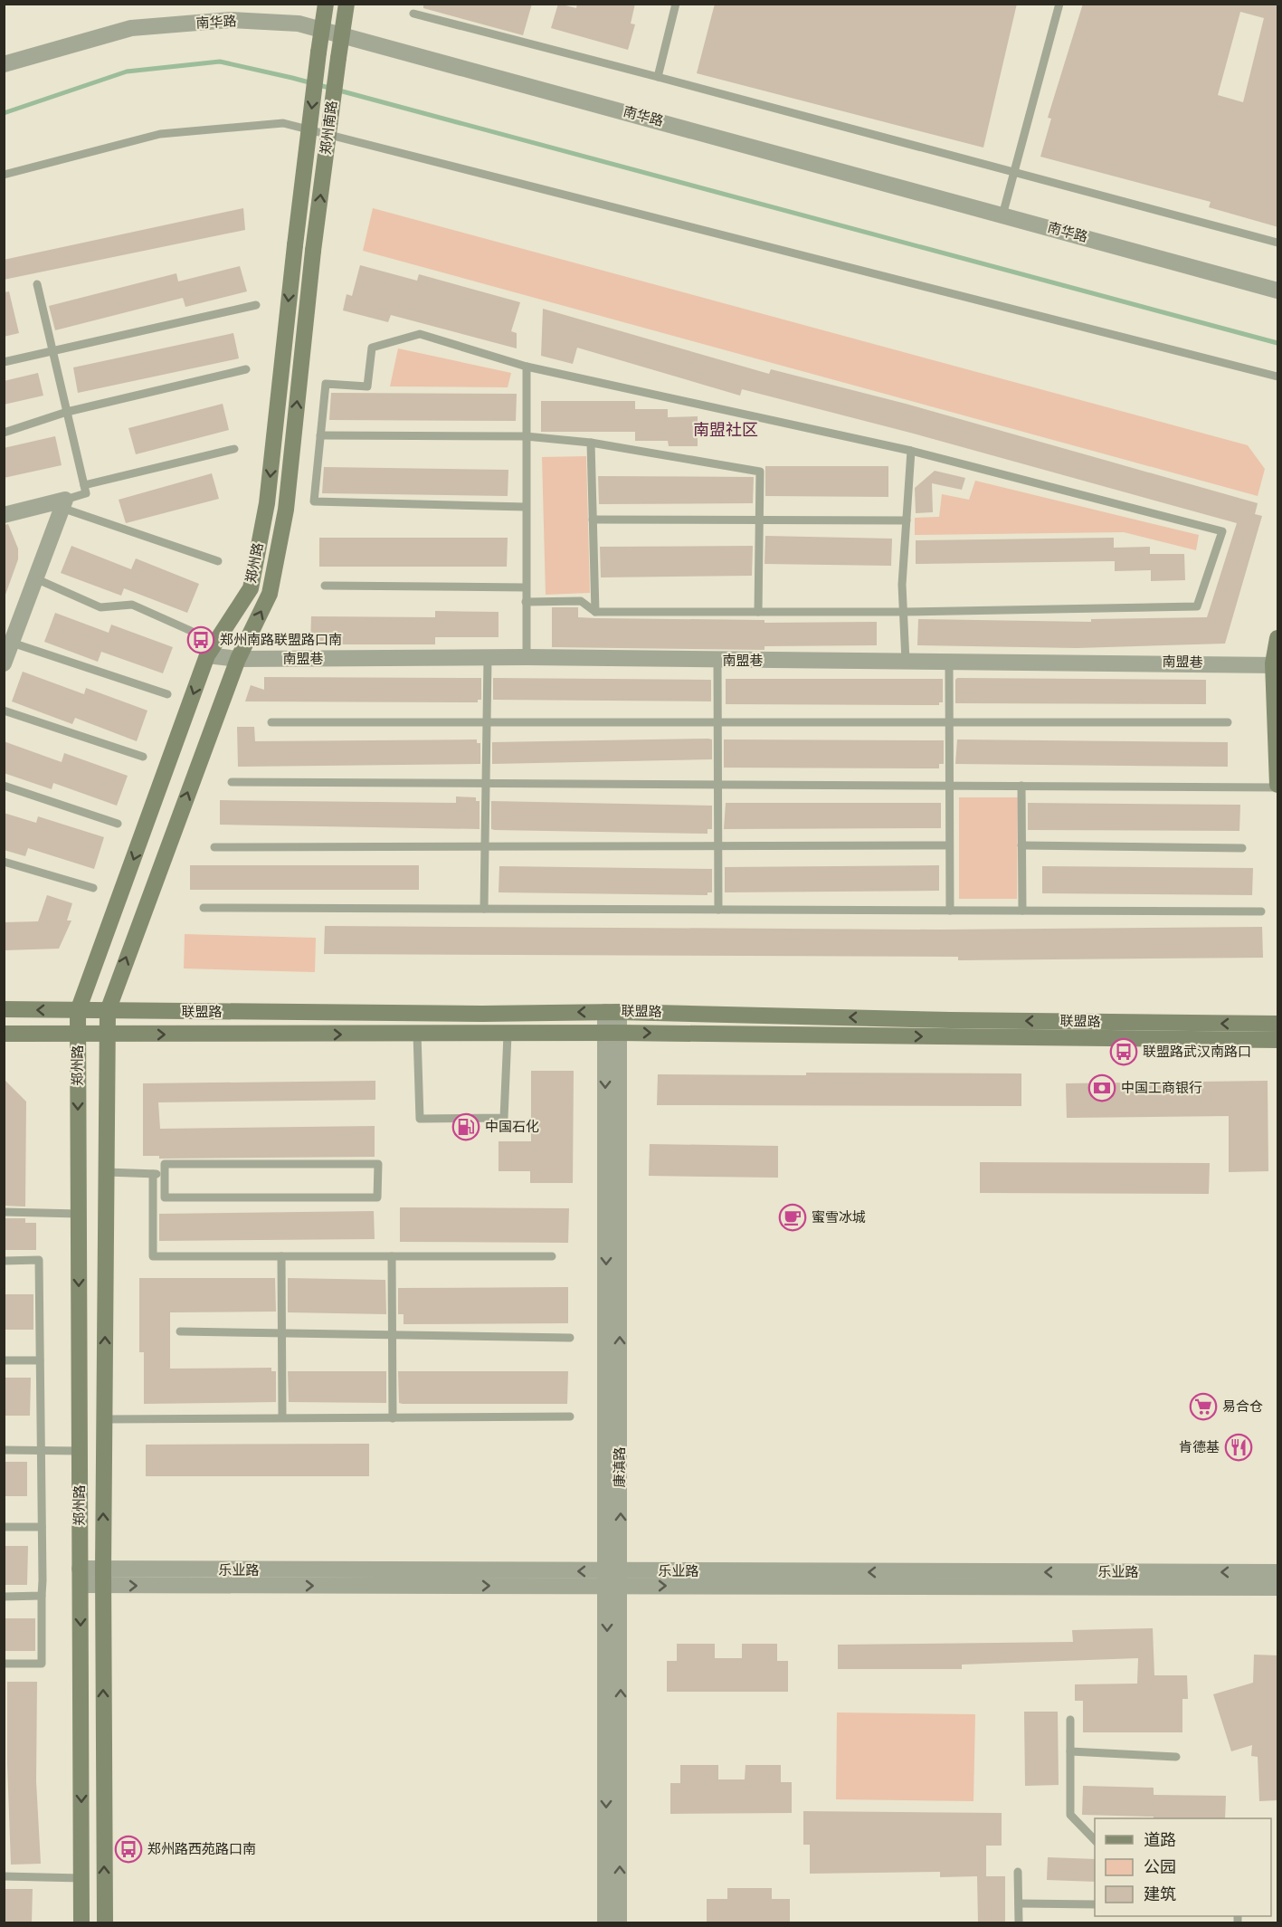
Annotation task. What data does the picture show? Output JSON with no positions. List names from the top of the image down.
{
  "streets": {
    "street": [
      "南华路",
      "郑州南路",
      "郑州路",
      "南盟巷",
      "联盟路",
      "康滇路",
      "乐业路"
    ]
  },
  "crossings": [
    ["南华路", "郑州南路"],
    ["郑州南路", "郑州路"],
    ["郑州路", "南盟巷"],
    ["郑州路", "联盟路"],
    ["郑州路", "乐业路"],
    ["联盟路", "康滇路"],
    ["康滇路", "乐业路"]
  ],
  "districts": ["南盟社区"],
  "places": {
    "bus stop": ["郑州南路联盟路口南", "联盟路武汉南路口", "郑州路西苑路口南"],
    "bank": ["中国工商银行"],
    "fuel station": ["中国石化"],
    "cafe": ["蜜雪冰城"],
    "supermarket": ["易合仓"],
    "restaurant": ["肯德基"]
  },
  "legend": ["道路", "公园", "建筑"]
}
